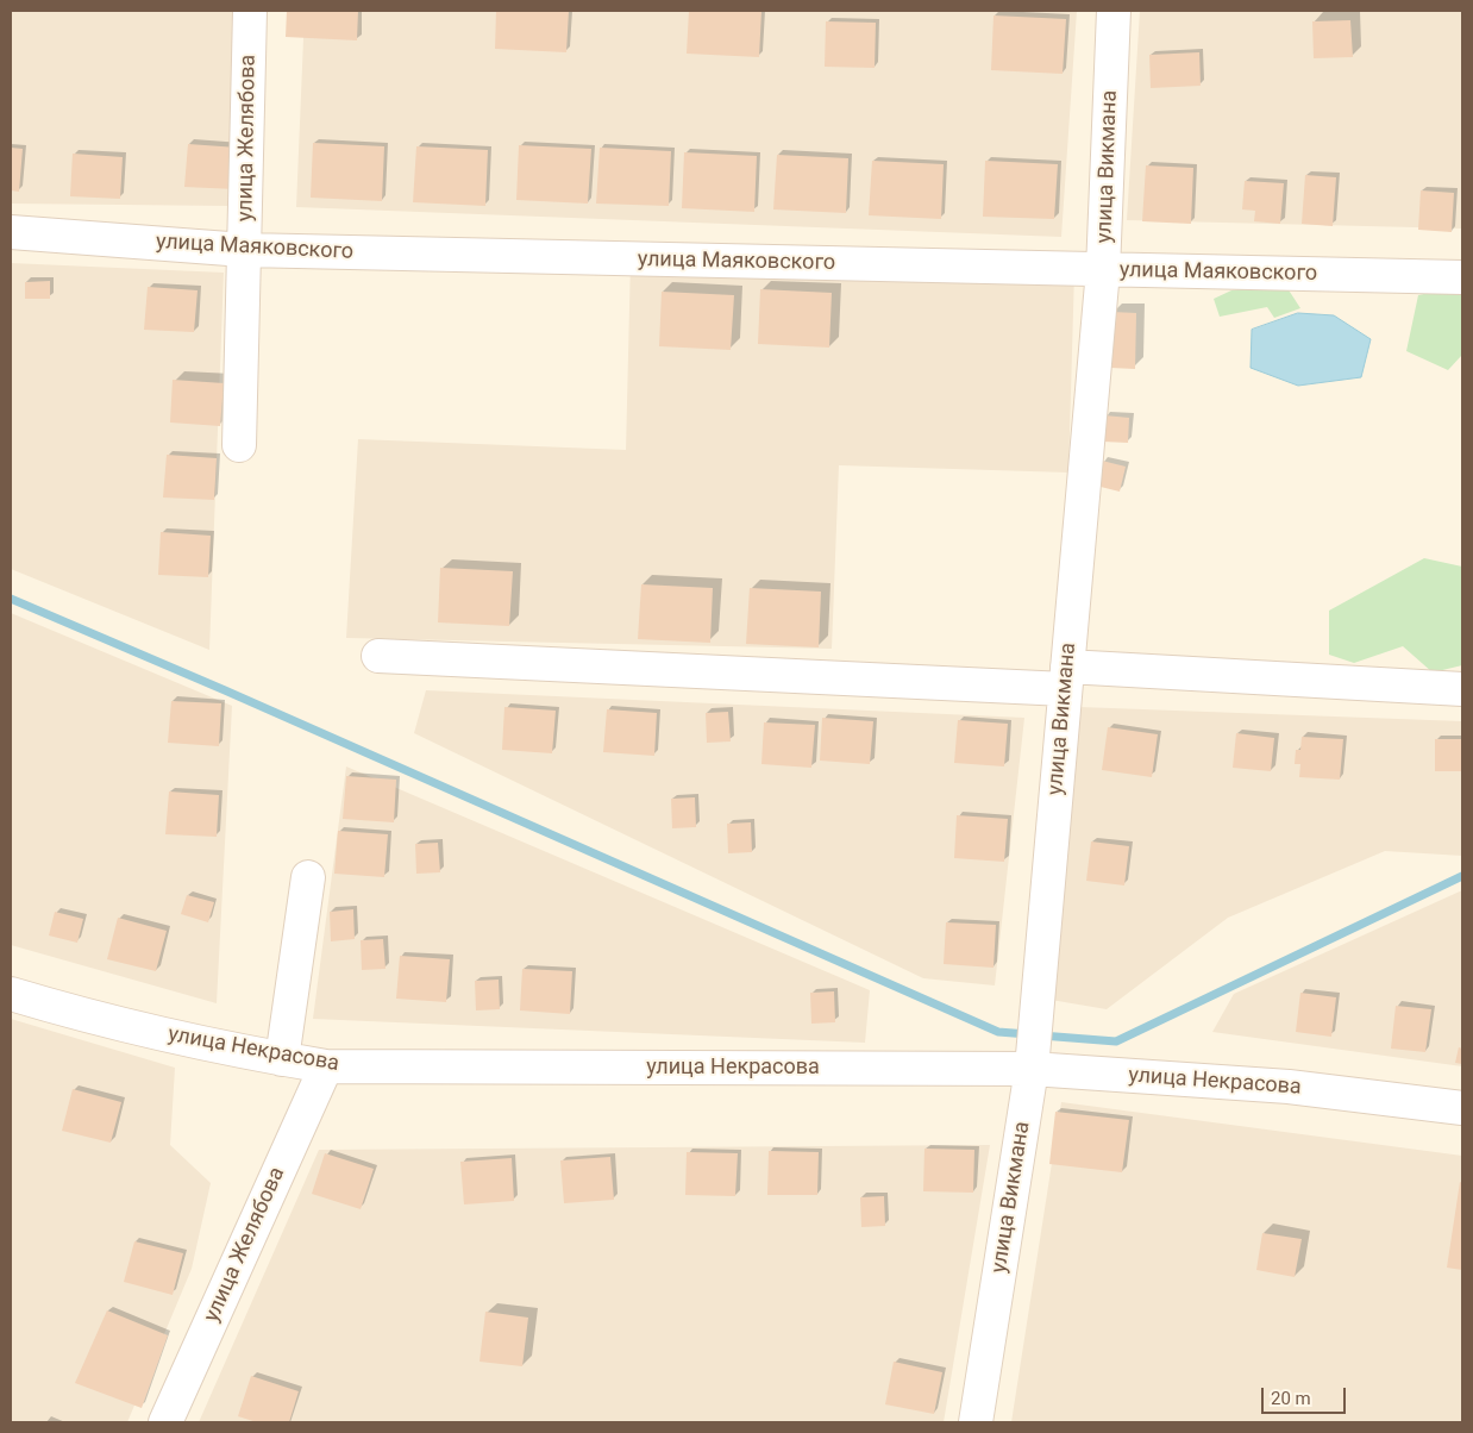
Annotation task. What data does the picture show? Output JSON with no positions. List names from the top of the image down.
{
  "streets": {
    "street": [
      "улица Желябова",
      "улица Викмана",
      "улица Маяковского",
      "улица Некрасова"
    ]
  },
  "crossings": [
    ["улица Желябова", "улица Маяковского"],
    ["улица Желябова", "улица Некрасова"],
    ["улица Викмана", "улица Маяковского"],
    ["улица Викмана", "улица Некрасова"]
  ],
  "scale_bar": "20 m"
}
